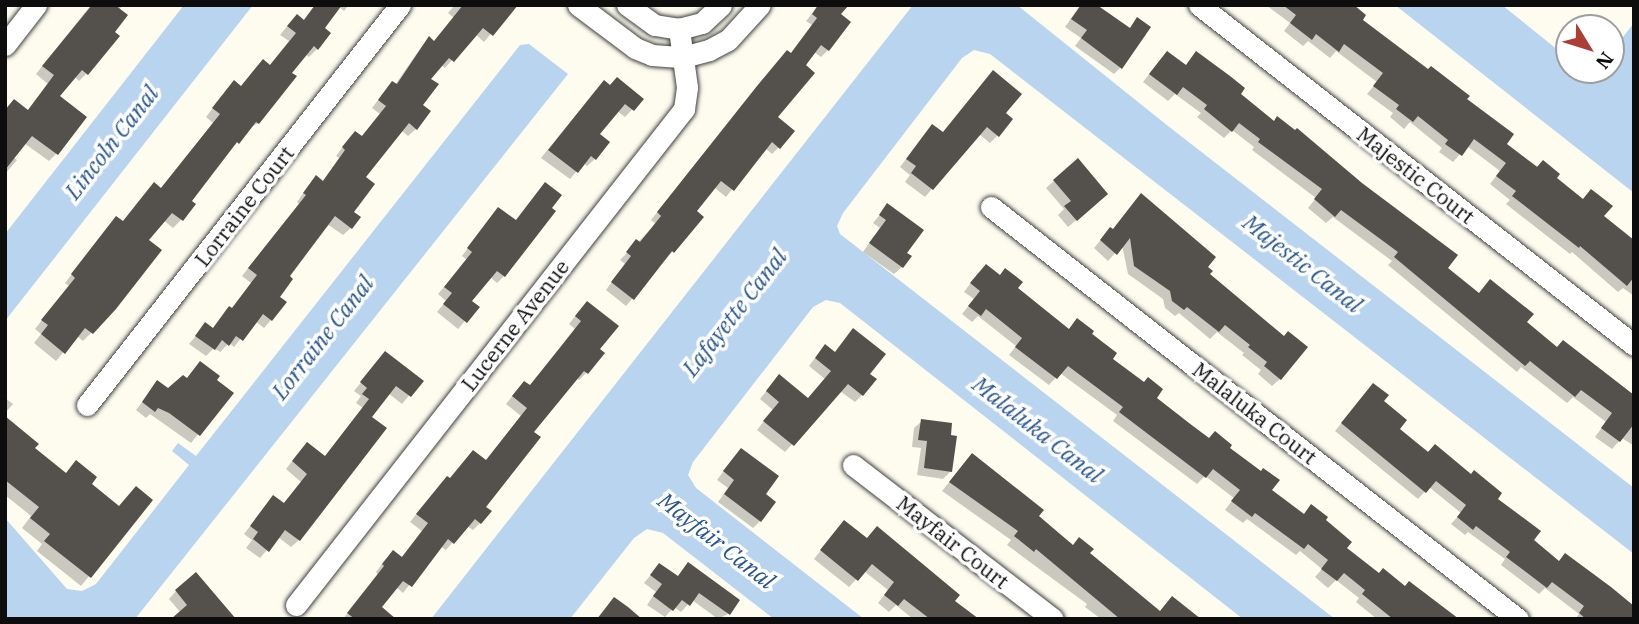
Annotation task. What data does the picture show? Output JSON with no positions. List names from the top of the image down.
{
  "streets": {
    "street": [
      "Majestic Court",
      "Lorraine Court",
      "Lucerne Avenue",
      "Malaluka Court",
      "Mayfair Court"
    ]
  },
  "water": [
    "Lincoln Canal",
    "Majestic Canal",
    "Lafayette Canal",
    "Lorraine Canal",
    "Malaluka Canal",
    "Mayfair Canal"
  ],
  "north": "bottom right"
}
